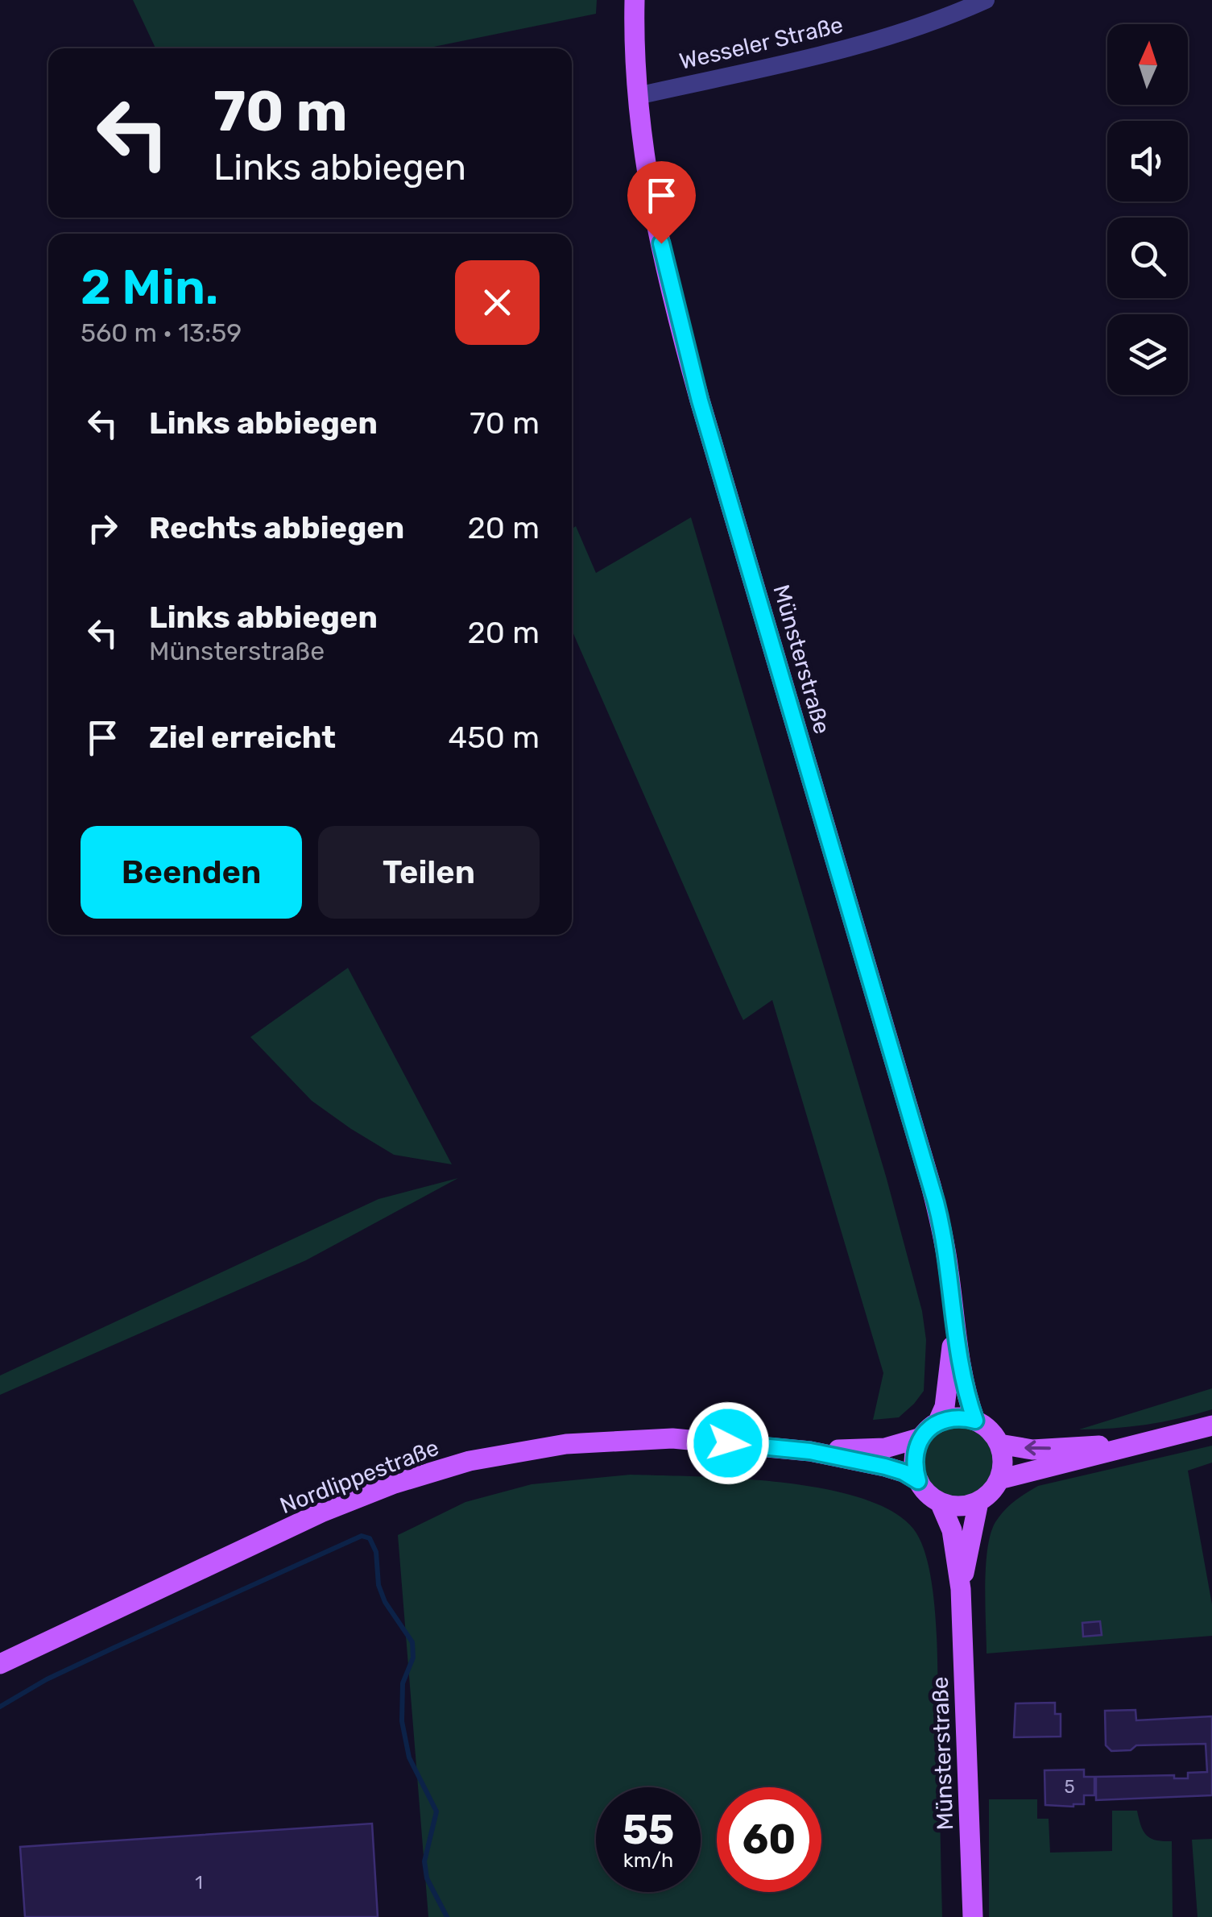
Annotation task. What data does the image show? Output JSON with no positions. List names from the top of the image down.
{
  "streets": {
    "main road": ["Münsterstraße", "Nordlippestraße"],
    "street": ["Wesseler Straße"]
  },
  "crossings": [
    ["Wesseler Straße", "Münsterstraße"],
    ["Münsterstraße", "Nordlippestraße"]
  ],
  "house_numbers": ["5", "1"],
  "north": "top",
  "page": {
    "turn": ["70 m", "Links abbiegen"],
    "heading": ["2 Min.", "560 m · 13:59"],
    "list": [
      {
        "name": "Links abbiegen",
        "value": "70 m"
      },
      {
        "name": "Rechts abbiegen",
        "value": "20 m"
      },
      {
        "name": "Links abbiegen",
        "note": "Münsterstraße",
        "value": "20 m"
      },
      {
        "name": "Ziel erreicht",
        "value": "450 m"
      }
    ],
    "buttons": ["Beenden", "Teilen"],
    "speed": "55 km/h",
    "limit": "60"
  }
}
